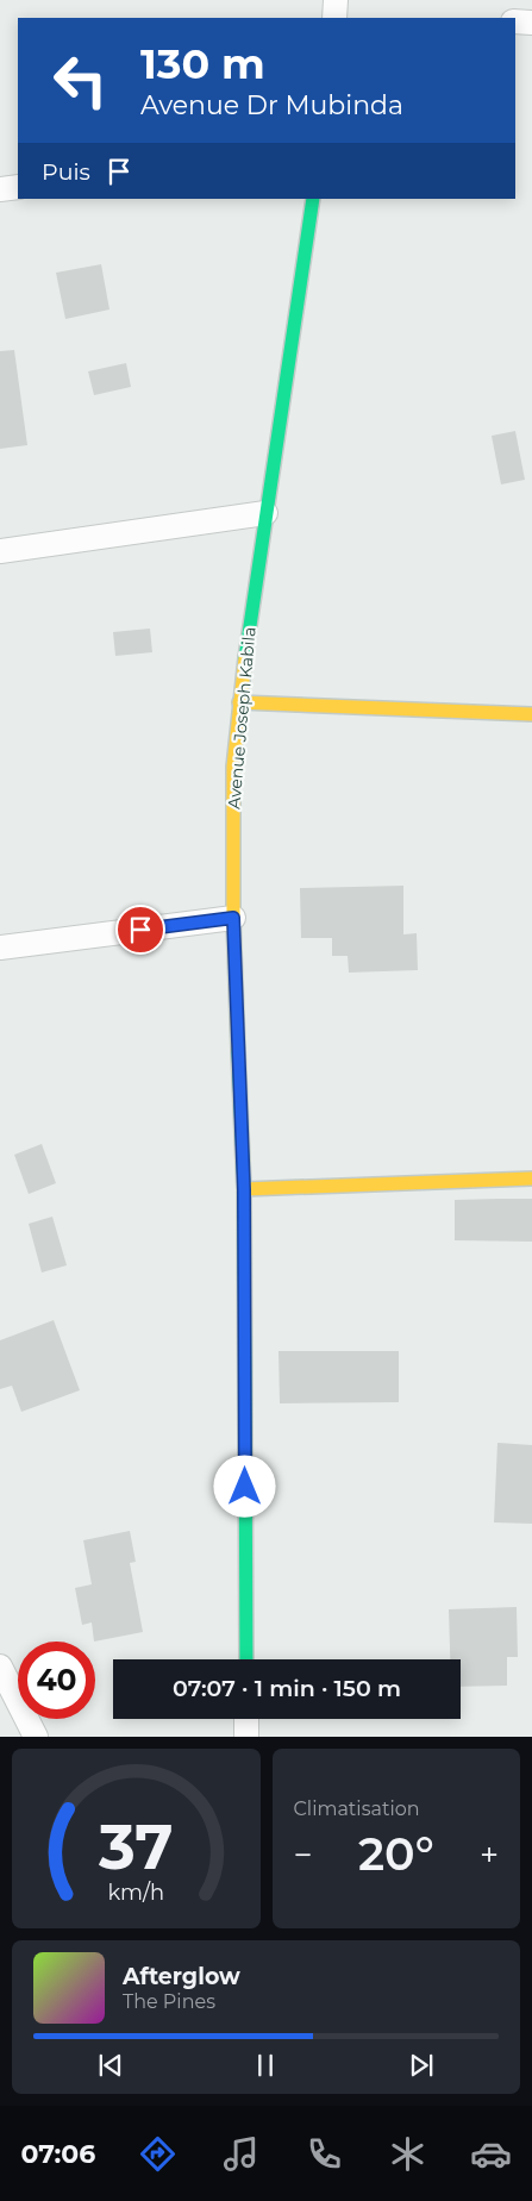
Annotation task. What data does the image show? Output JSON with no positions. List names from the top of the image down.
{
  "streets": {
    "street": ["Avenue Joseph Kabila"]
  },
  "page": {
    "turn": ["130 m", "Avenue Dr Mubinda"],
    "then": "Puis",
    "limit": "40",
    "trip": "07:07 · 1 min · 150 m",
    "tile": "Climatisation",
    "heat": ["−", "20°", "+"],
    "song": ["Afterglow", "The Pines"],
    "tabs": "07:06",
    "gauge": ["37", "km/h"]
  }
}
